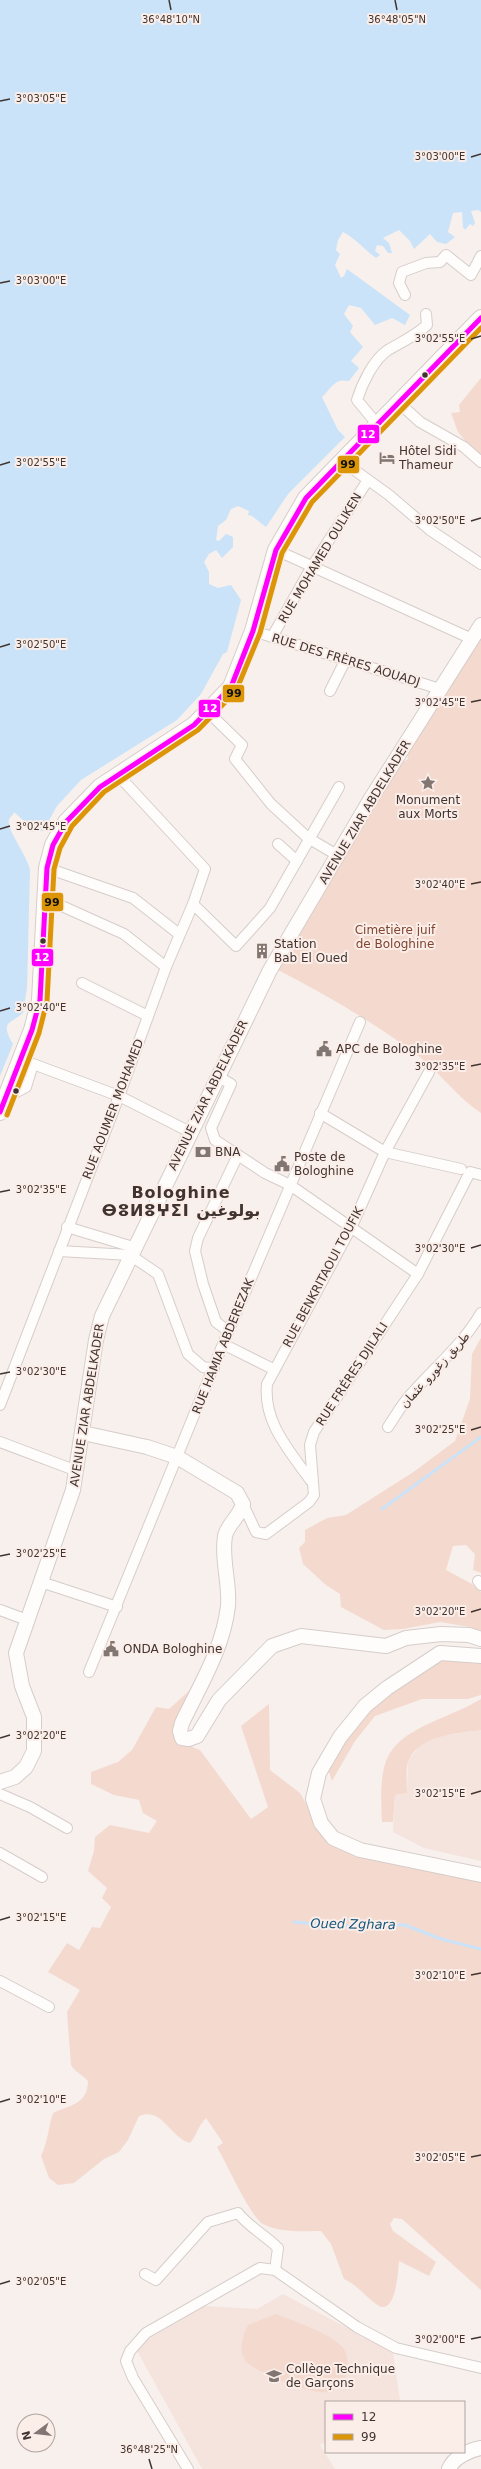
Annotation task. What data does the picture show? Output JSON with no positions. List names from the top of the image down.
{
  "streets": {
    "main road": ["AVENUE ZIAR ABDELKADER"],
    "street": [
      "RUE MOHAMED OULIKEN",
      "RUE DES FRÈRES AOUADJ",
      "RUE AOUMER MOHAMED",
      "RUE BENKRITAOUI TOUFIK",
      "RUE HAMIA ABDEREZAK",
      "طريق زغورو عثمان",
      "RUE FRÉRES DJILALI"
    ]
  },
  "crossings": [
    ["RUE MOHAMED OULIKEN", "RUE DES FRÈRES AOUADJ"],
    ["RUE DES FRÈRES AOUADJ", "AVENUE ZIAR ABDELKADER"],
    ["RUE BENKRITAOUI TOUFIK", "RUE FRÉRES DJILALI"]
  ],
  "districts": ["Bologhine ⴱⵓⵍⵓⵖⵉⵏ بولوغين"],
  "water": ["Oued Zghara"],
  "parks": ["Cimetière juif de Bologhine"],
  "places": {
    "hotel": ["Hôtel Sidi Thameur"],
    "place": ["Monument aux Morts"],
    "building": ["Station Bab El Oued"],
    "public building": ["APC de Bologhine", "Poste de Bologhine", "ONDA Bologhine"],
    "bank": ["BNA"],
    "school or university": ["Collège Technique de Garçons"]
  },
  "lines": ["transit line 12", "transit line 99"],
  "legend": ["12", "99"],
  "north": "left",
  "coordinates": [
    "36°48'10\"N",
    "36°48'05\"N",
    "3°03'05\"E",
    "3°03'00\"E",
    "3°02'55\"E",
    "3°02'50\"E",
    "3°02'45\"E",
    "3°02'40\"E",
    "3°02'35\"E",
    "3°02'30\"E",
    "3°02'25\"E",
    "3°02'20\"E",
    "3°02'15\"E",
    "3°02'10\"E",
    "3°02'05\"E",
    "3°02'00\"E",
    "36°48'25\"N"
  ]
}
